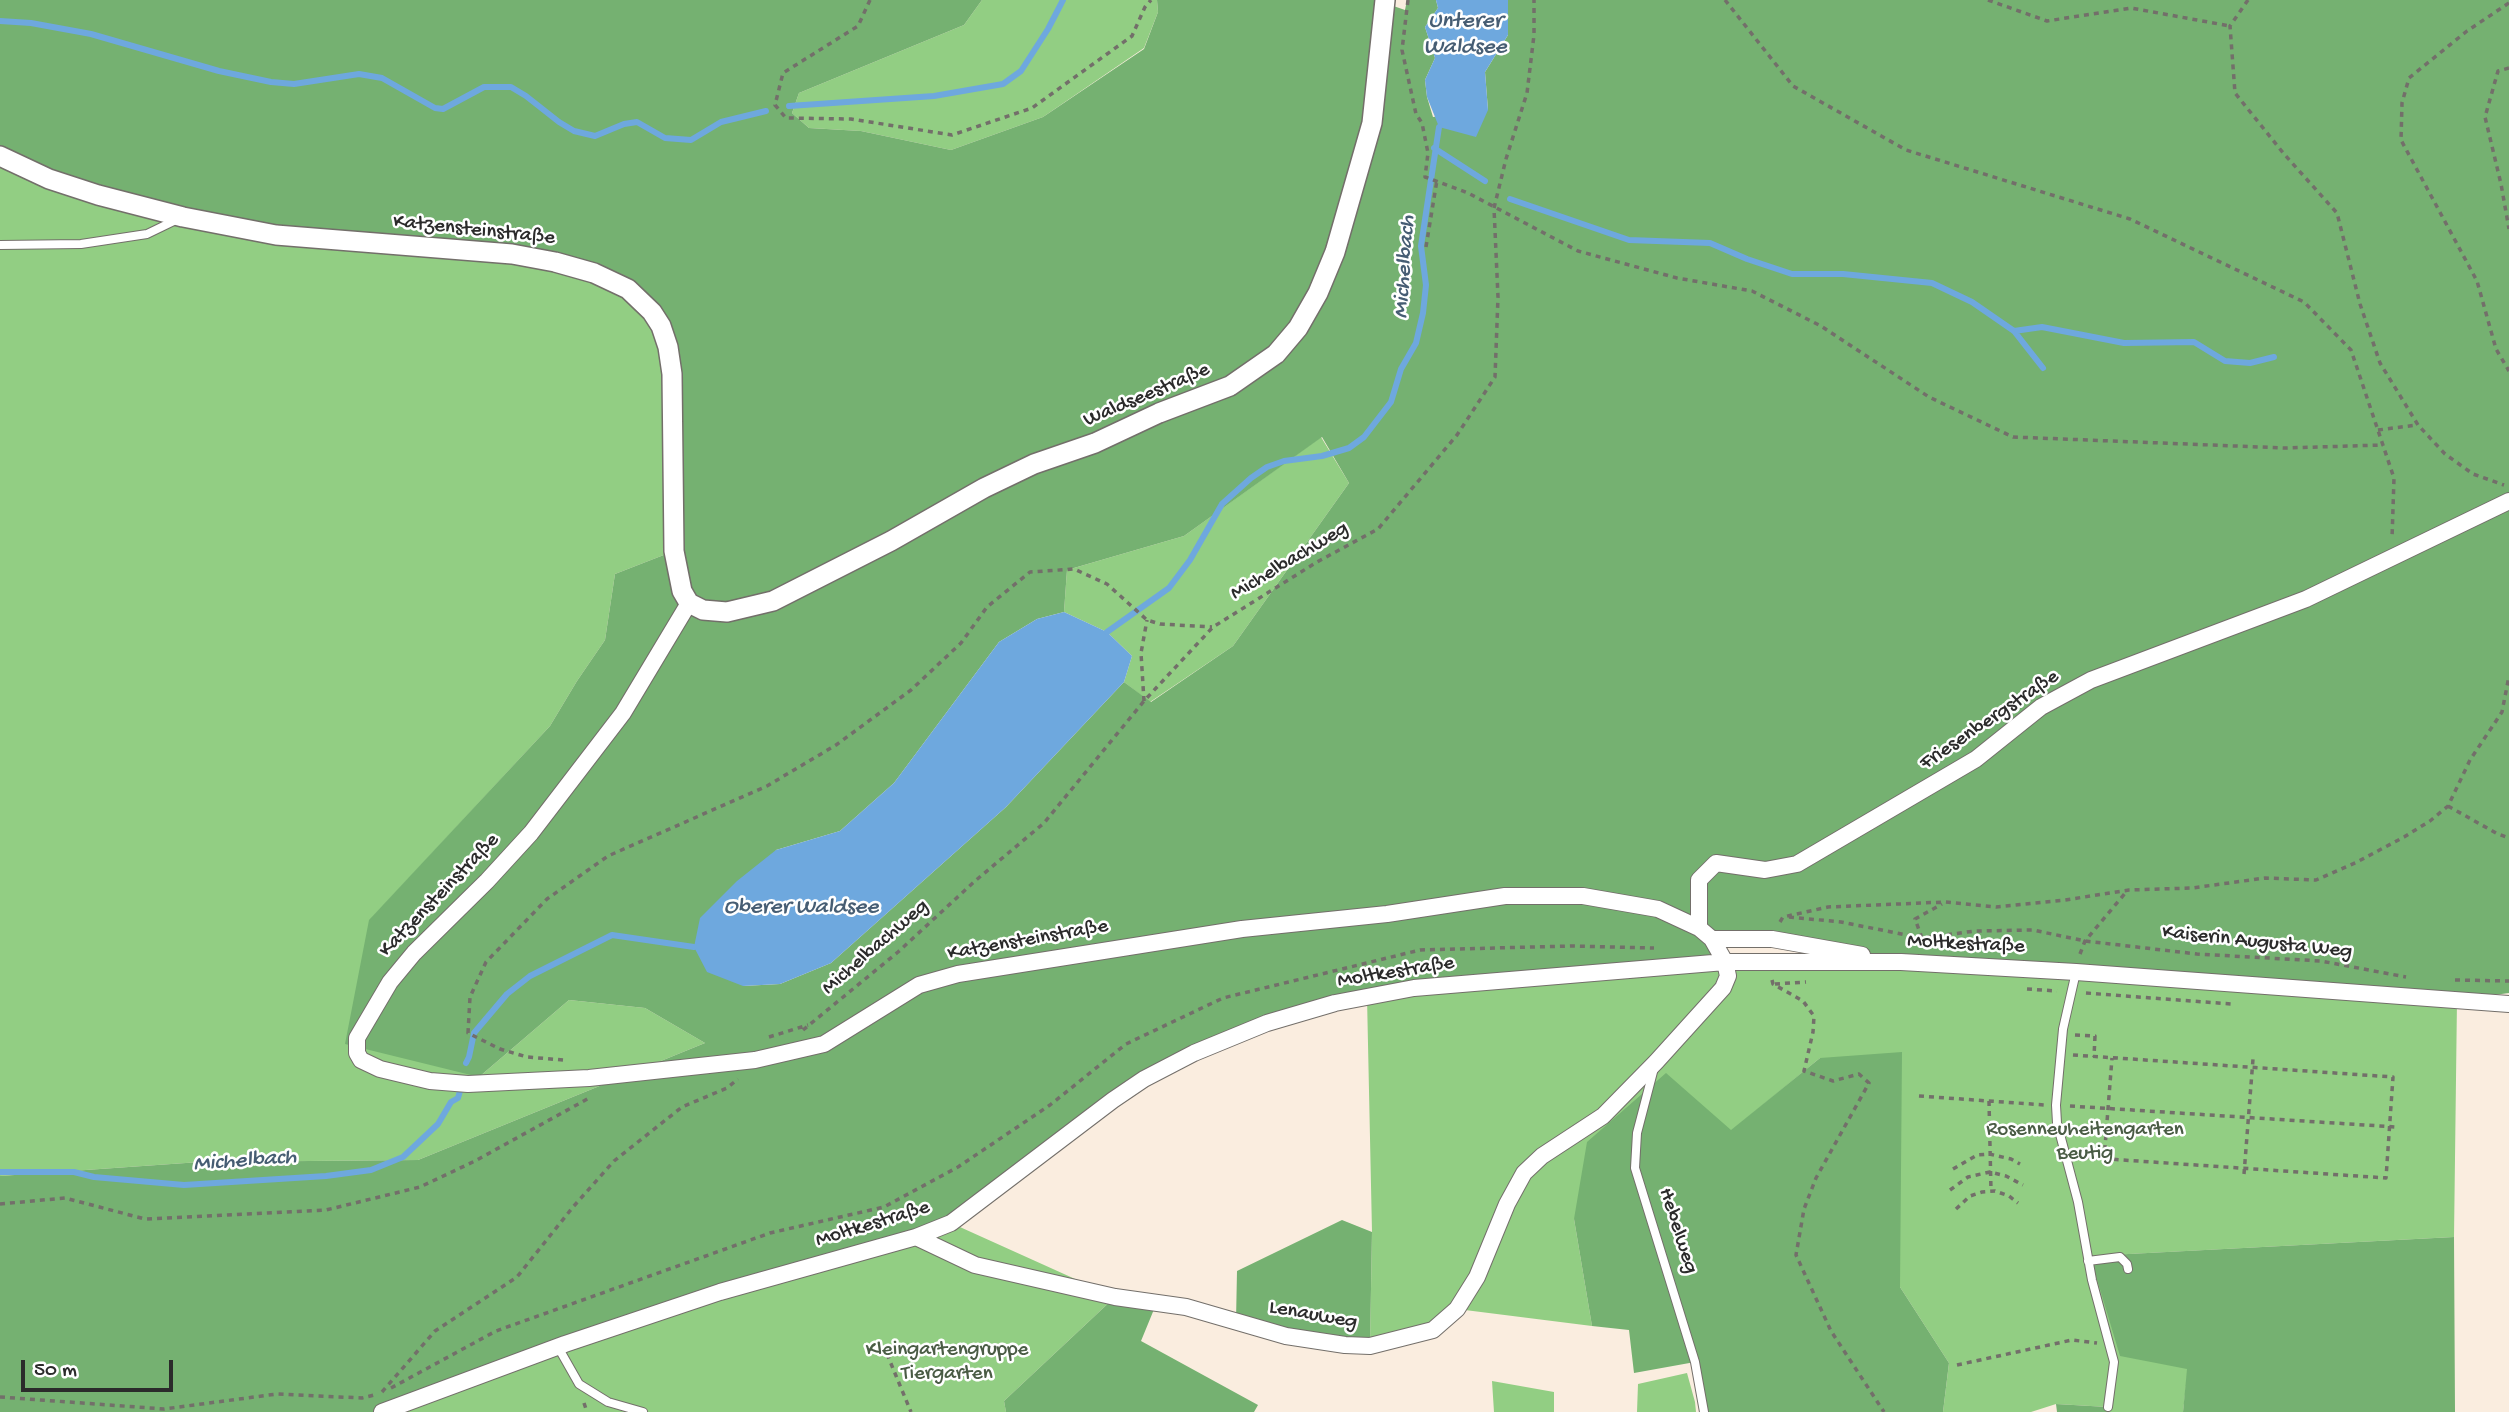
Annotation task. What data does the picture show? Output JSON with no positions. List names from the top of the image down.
{
  "streets": {
    "street": [
      "Katzensteinstraße",
      "Waldseestraße",
      "Friesenbergstraße",
      "Moltkestraße",
      "Hebelweg",
      "Lenauweg"
    ],
    "path": ["Michelbachweg", "Kaiserin Augusta Weg"]
  },
  "crossings": [
    ["Katzensteinstraße", "Waldseestraße"],
    ["Katzensteinstraße", "Friesenbergstraße"],
    ["Katzensteinstraße", "Moltkestraße"],
    ["Moltkestraße", "Hebelweg"],
    ["Moltkestraße", "Lenauweg"],
    ["Hebelweg", "Lenauweg"]
  ],
  "water": ["Unterer Waldsee", "Michelbach", "Oberer Waldsee"],
  "parks": ["Rosenneuheitengarten Beutig", "Kleingartengruppe Tiergarten"],
  "scale_bar": "50 m"
}
